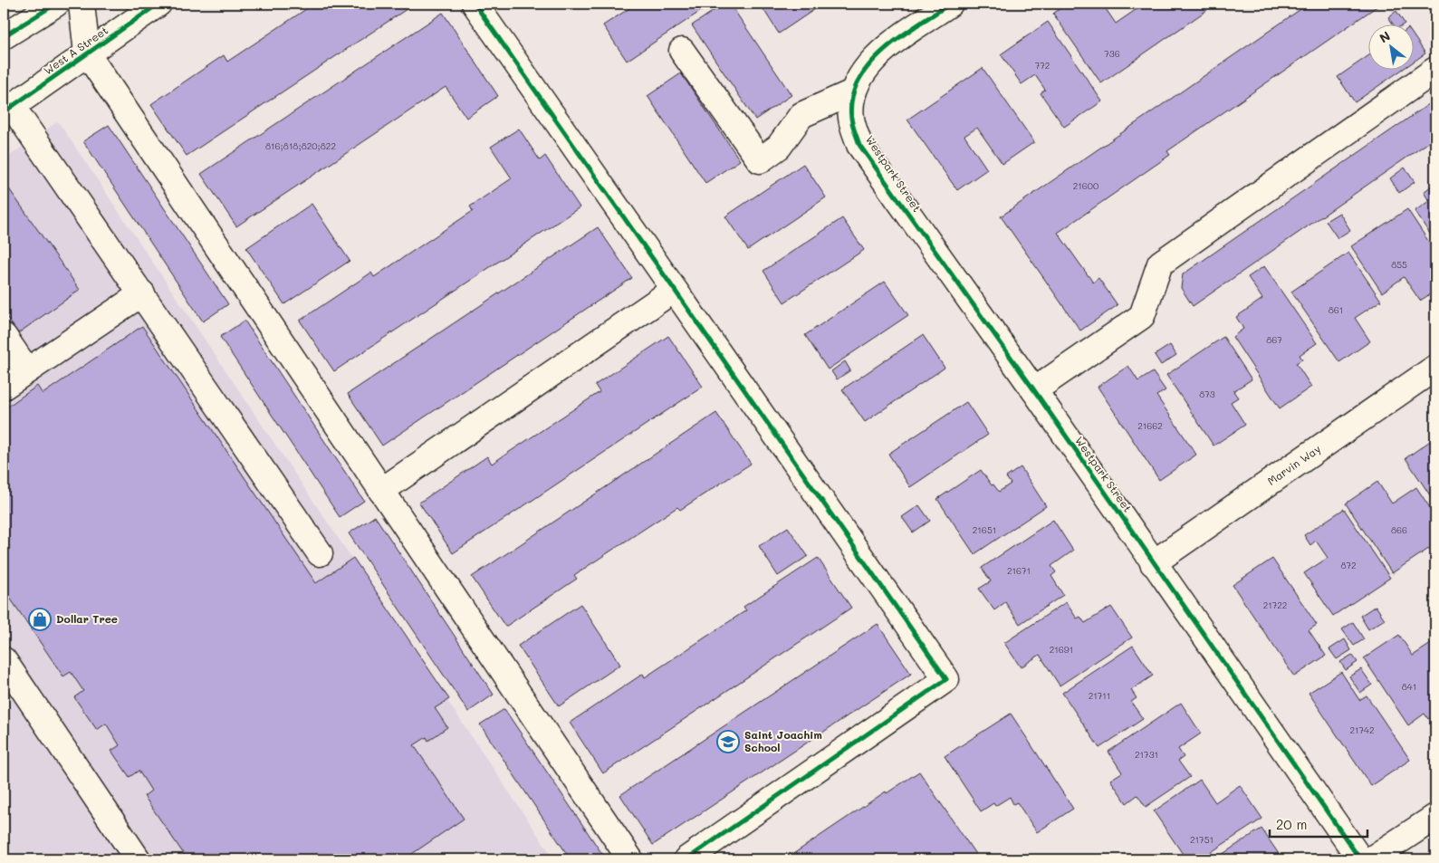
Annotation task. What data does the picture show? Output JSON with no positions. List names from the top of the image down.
{
  "streets": {
    "street": ["West A Street", "Westpark Street", "Marvin Way"]
  },
  "crossings": [
    ["Westpark Street", "Marvin Way"]
  ],
  "places": {
    "shop": ["Dollar Tree"],
    "school or university": ["Saint Joachim School"]
  },
  "house_numbers": [
    "736",
    "772",
    "816;818;820;822",
    "21600",
    "855",
    "861",
    "867",
    "873",
    "21662",
    "21651",
    "866",
    "872",
    "21671",
    "21722",
    "21691",
    "841",
    "21711",
    "21742",
    "21731",
    "21751"
  ],
  "scale_bar": "20 m",
  "north": "top left"
}
